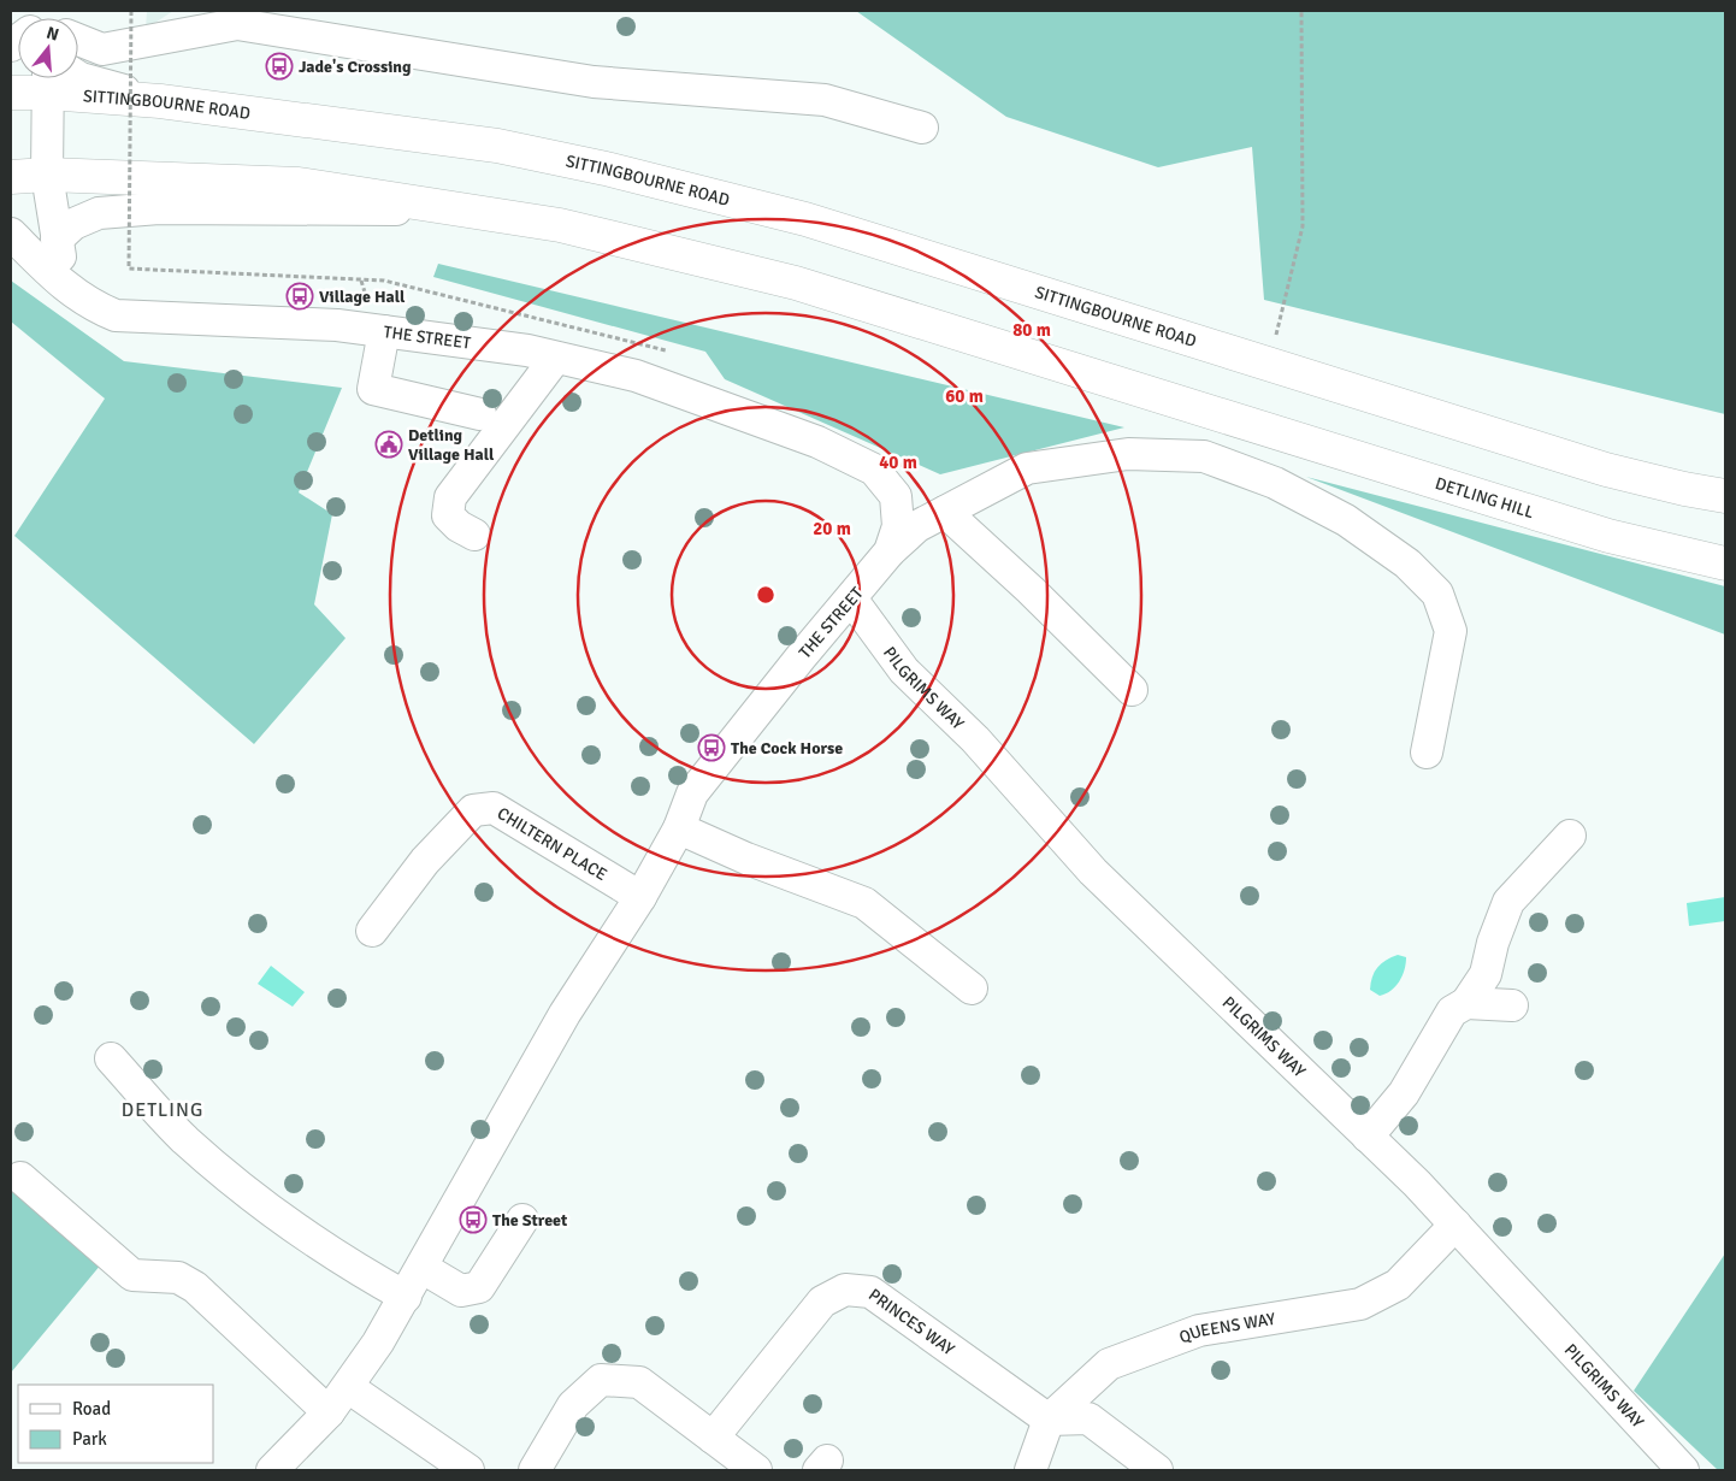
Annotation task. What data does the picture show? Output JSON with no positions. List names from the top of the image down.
{
  "streets": {
    "highway": ["SITTINGBOURNE ROAD", "DETLING HILL"],
    "street": [
      "THE STREET",
      "PILGRIMS WAY",
      "CHILTERN PLACE",
      "PRINCES WAY",
      "QUEENS WAY"
    ]
  },
  "crossings": [
    ["THE STREET", "PILGRIMS WAY"],
    ["THE STREET", "CHILTERN PLACE"],
    ["PILGRIMS WAY", "QUEENS WAY"],
    ["PRINCES WAY", "QUEENS WAY"]
  ],
  "districts": ["DETLING"],
  "places": {
    "bus stop": [
      "Jade's Crossing",
      "Village Hall",
      "The Cock Horse",
      "The Street"
    ],
    "public building": ["Detling Village Hall"]
  },
  "legend": ["Road", "Park"],
  "north": "top",
  "rings": [
    "80 m",
    "60 m",
    "40 m",
    "20 m"
  ]
}
